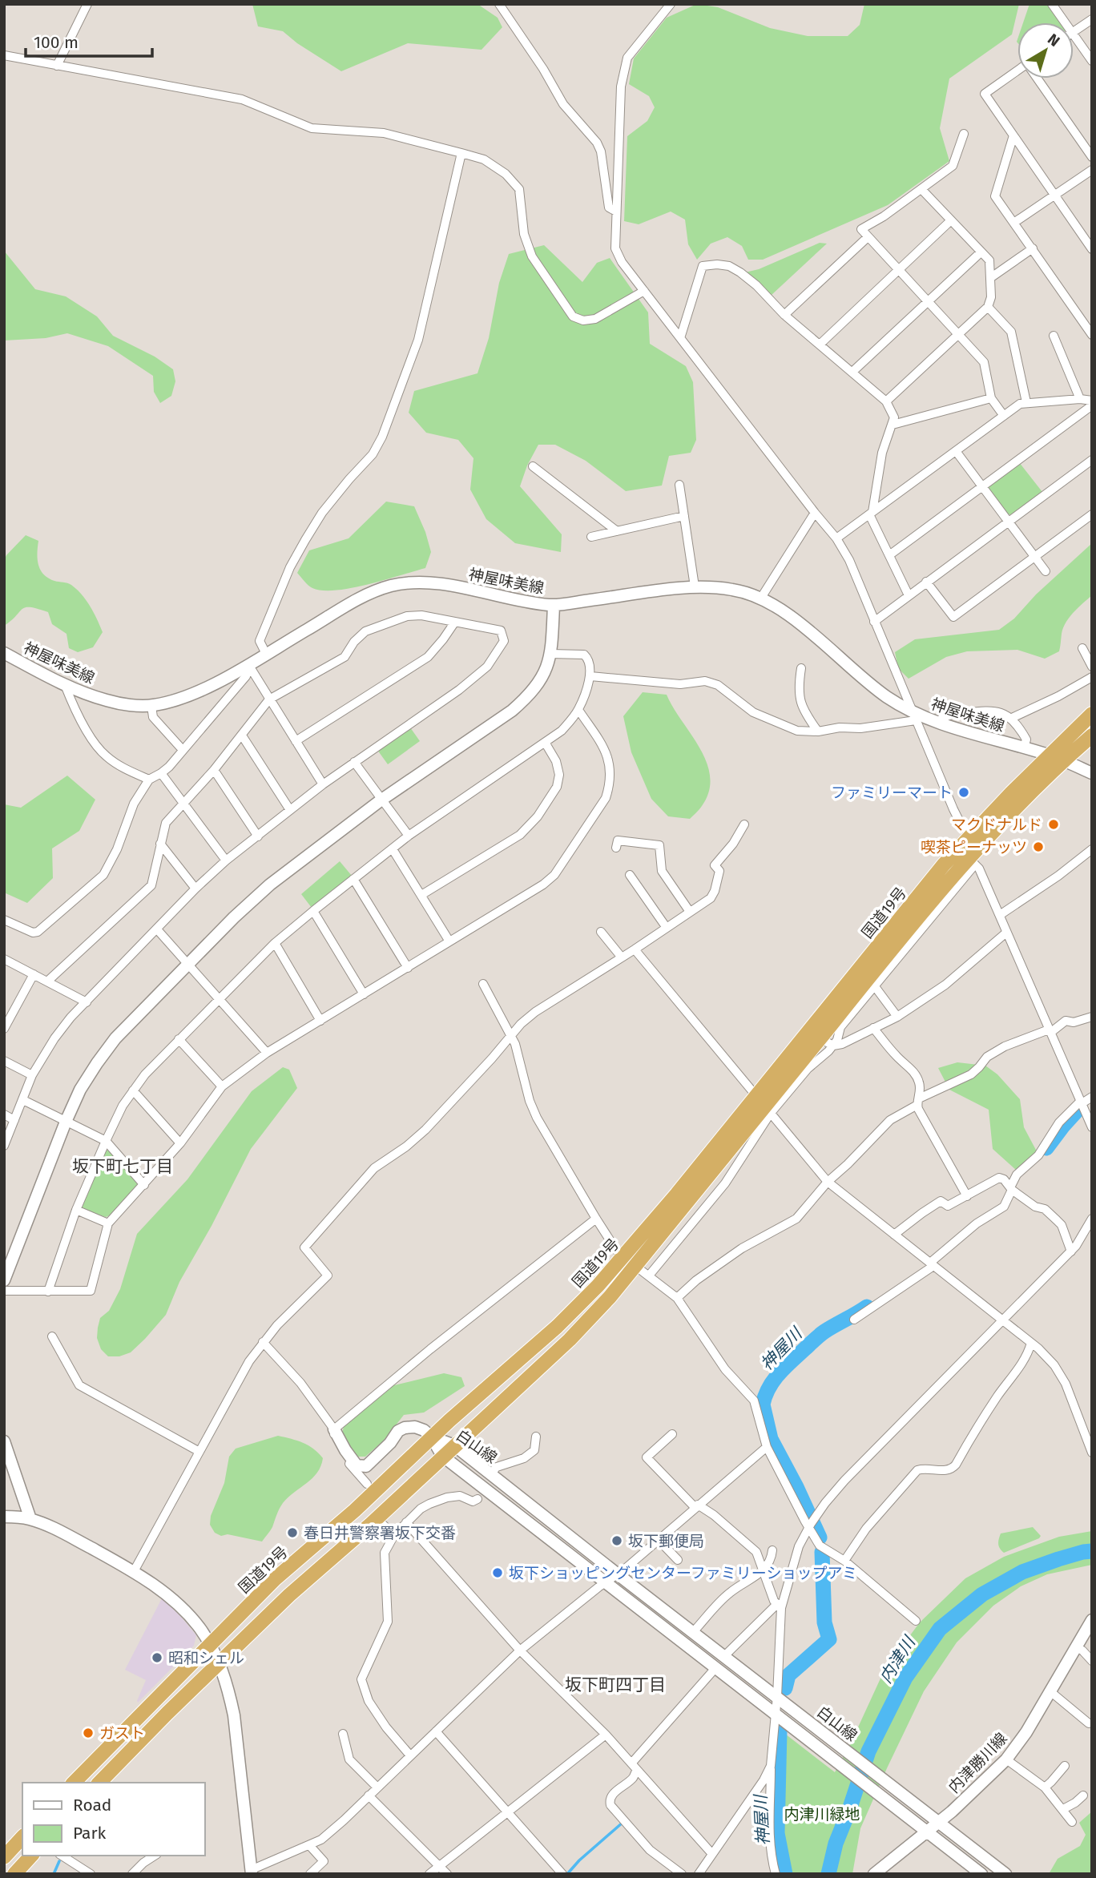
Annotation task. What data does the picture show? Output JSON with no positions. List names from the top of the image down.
{
  "streets": {
    "highway": ["国道19号"],
    "street": ["神屋味美線", "白山線", "内津勝川線"]
  },
  "crossings": [
    ["神屋味美線", "国道19号"],
    ["国道19号", "白山線"],
    ["白山線", "内津勝川線"]
  ],
  "districts": ["坂下町七丁目", "坂下町四丁目"],
  "water": ["神屋川", "内津川"],
  "parks": ["内津川緑地"],
  "places": [
    "ファミリーマート",
    "マクドナルド",
    "喫茶ピーナッツ",
    "春日井警察署坂下交番",
    "坂下郵便局",
    "坂下ショッピングセンターファミリーショップアミ",
    "昭和シェル",
    "ガスト"
  ],
  "legend": ["Road", "Park"],
  "scale_bar": "100 m",
  "north": "top right"
}
